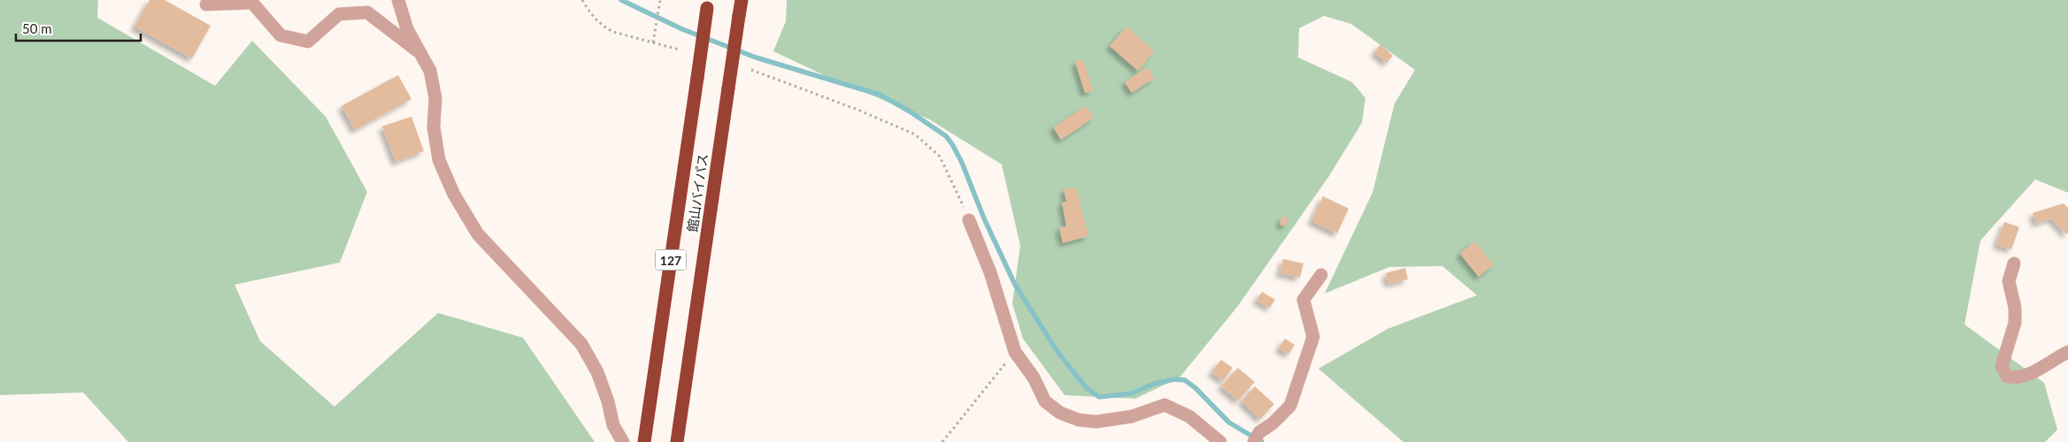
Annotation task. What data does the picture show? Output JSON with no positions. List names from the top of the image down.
{
  "streets": {
    "highway": ["館山バイパス", "127"]
  },
  "scale_bar": "50 m"
}
